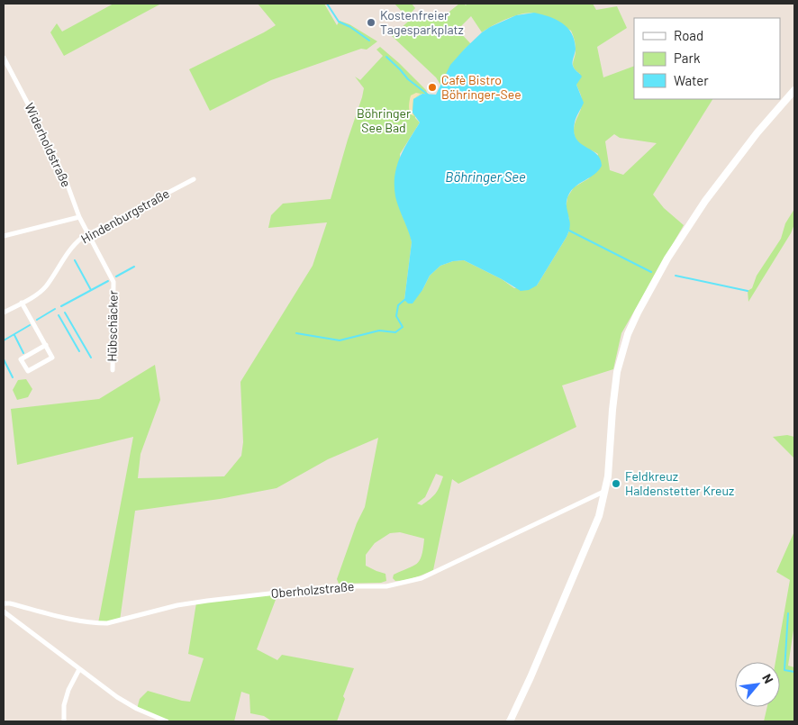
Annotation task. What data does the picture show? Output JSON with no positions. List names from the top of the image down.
{
  "streets": {
    "street": [
      "Widerholdstraße",
      "Hindenburgstraße",
      "Hübschäcker",
      "Oberholzstraße"
    ]
  },
  "crossings": [
    ["Widerholdstraße", "Hindenburgstraße"],
    ["Widerholdstraße", "Hübschäcker"],
    ["Hindenburgstraße", "Hübschäcker"]
  ],
  "water": ["Böhringer See"],
  "parks": ["Böhringer See Bad"],
  "places": ["Kostenfreier Tagesparkplatz", "Cafè Bistro Böhringer-See", "Feldkreuz Haldenstetter Kreuz"],
  "legend": ["Road", "Park", "Water"],
  "north": "top right"
}
